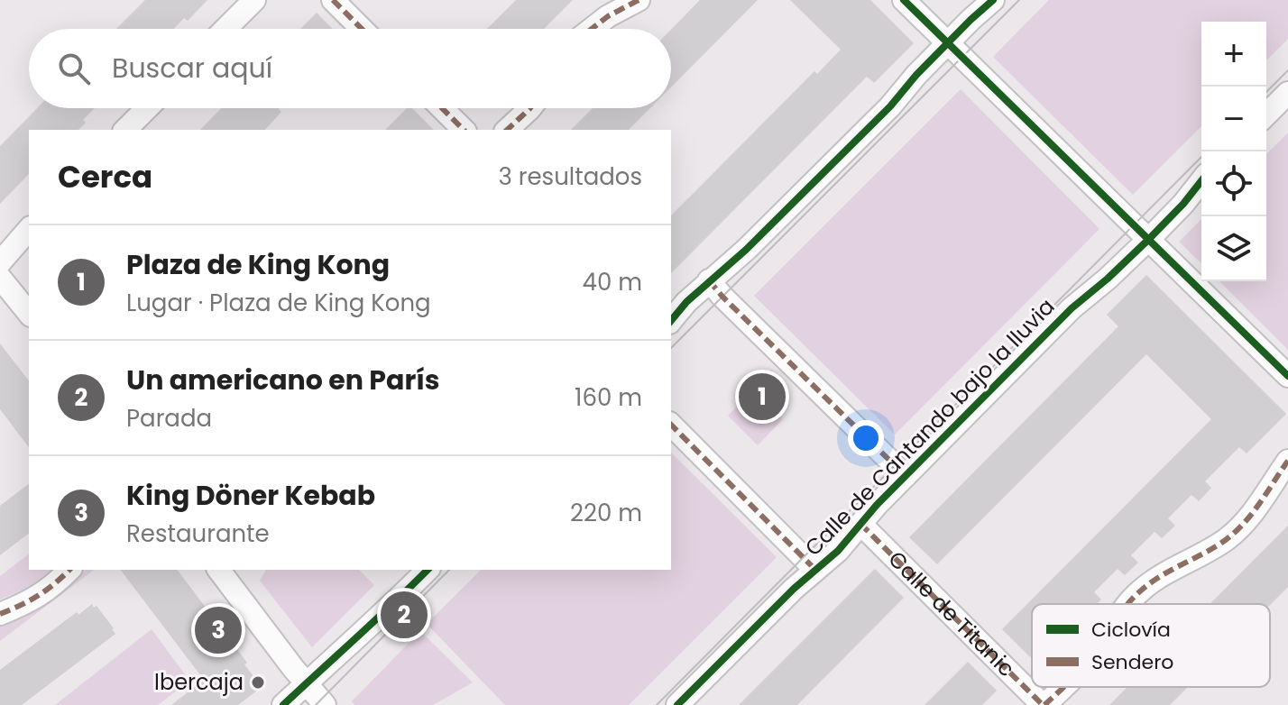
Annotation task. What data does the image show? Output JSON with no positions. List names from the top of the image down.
{
  "streets": {
    "street": ["Calle de Cantando bajo la lluvia", "Calle de Titanic"]
  },
  "crossings": [
    ["Calle de Cantando bajo la lluvia", "Calle de Titanic"]
  ],
  "places": ["Ibercaja"],
  "legend": ["Ciclovía", "Sendero"],
  "page": {
    "map_buttons": ["+", "−"],
    "search": "Buscar aquí",
    "heading": ["Cerca", "3 resultados"],
    "list": [
      {
        "mark": "1",
        "name": "Plaza de King Kong",
        "note": "Lugar · Plaza de King Kong",
        "value": "40 m"
      },
      {
        "mark": "2",
        "name": "Un americano en París",
        "note": "Parada",
        "value": "160 m"
      },
      {
        "mark": "3",
        "name": "King Döner Kebab",
        "note": "Restaurante",
        "value": "220 m"
      }
    ],
    "pins": ["1", "2", "3"]
  }
}
